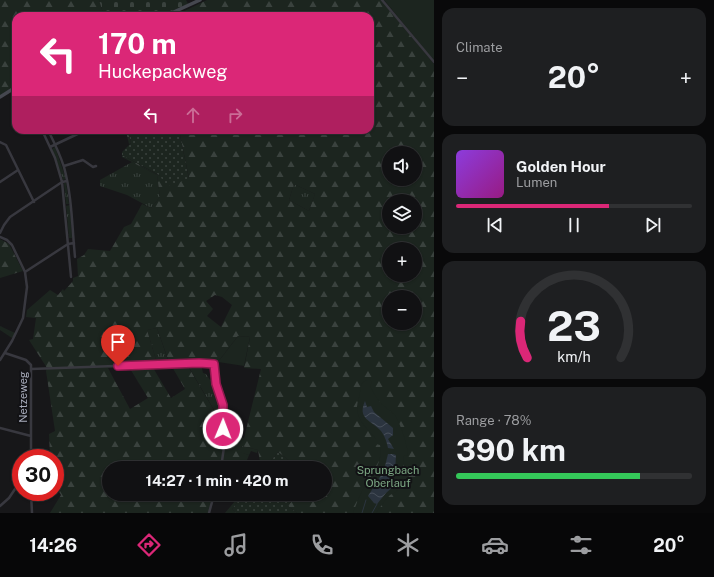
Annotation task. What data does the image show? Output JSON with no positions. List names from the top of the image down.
{
  "streets": {
    "street": ["Netzeweg"]
  },
  "parks": ["Sprungbach Oberlauf"],
  "page": {
    "tile": [
      "Climate",
      ["Range · 78%", "390 km"]
    ],
    "turn": ["170 m", "Huckepackweg"],
    "heat": ["−", "20°", "+"],
    "map_buttons": ["+", "−"],
    "song": ["Golden Hour", "Lumen"],
    "limit": "30",
    "trip": "14:27 · 1 min · 420 m",
    "tabs": ["14:26", "20°"],
    "gauge": ["23", "km/h"]
  }
}
